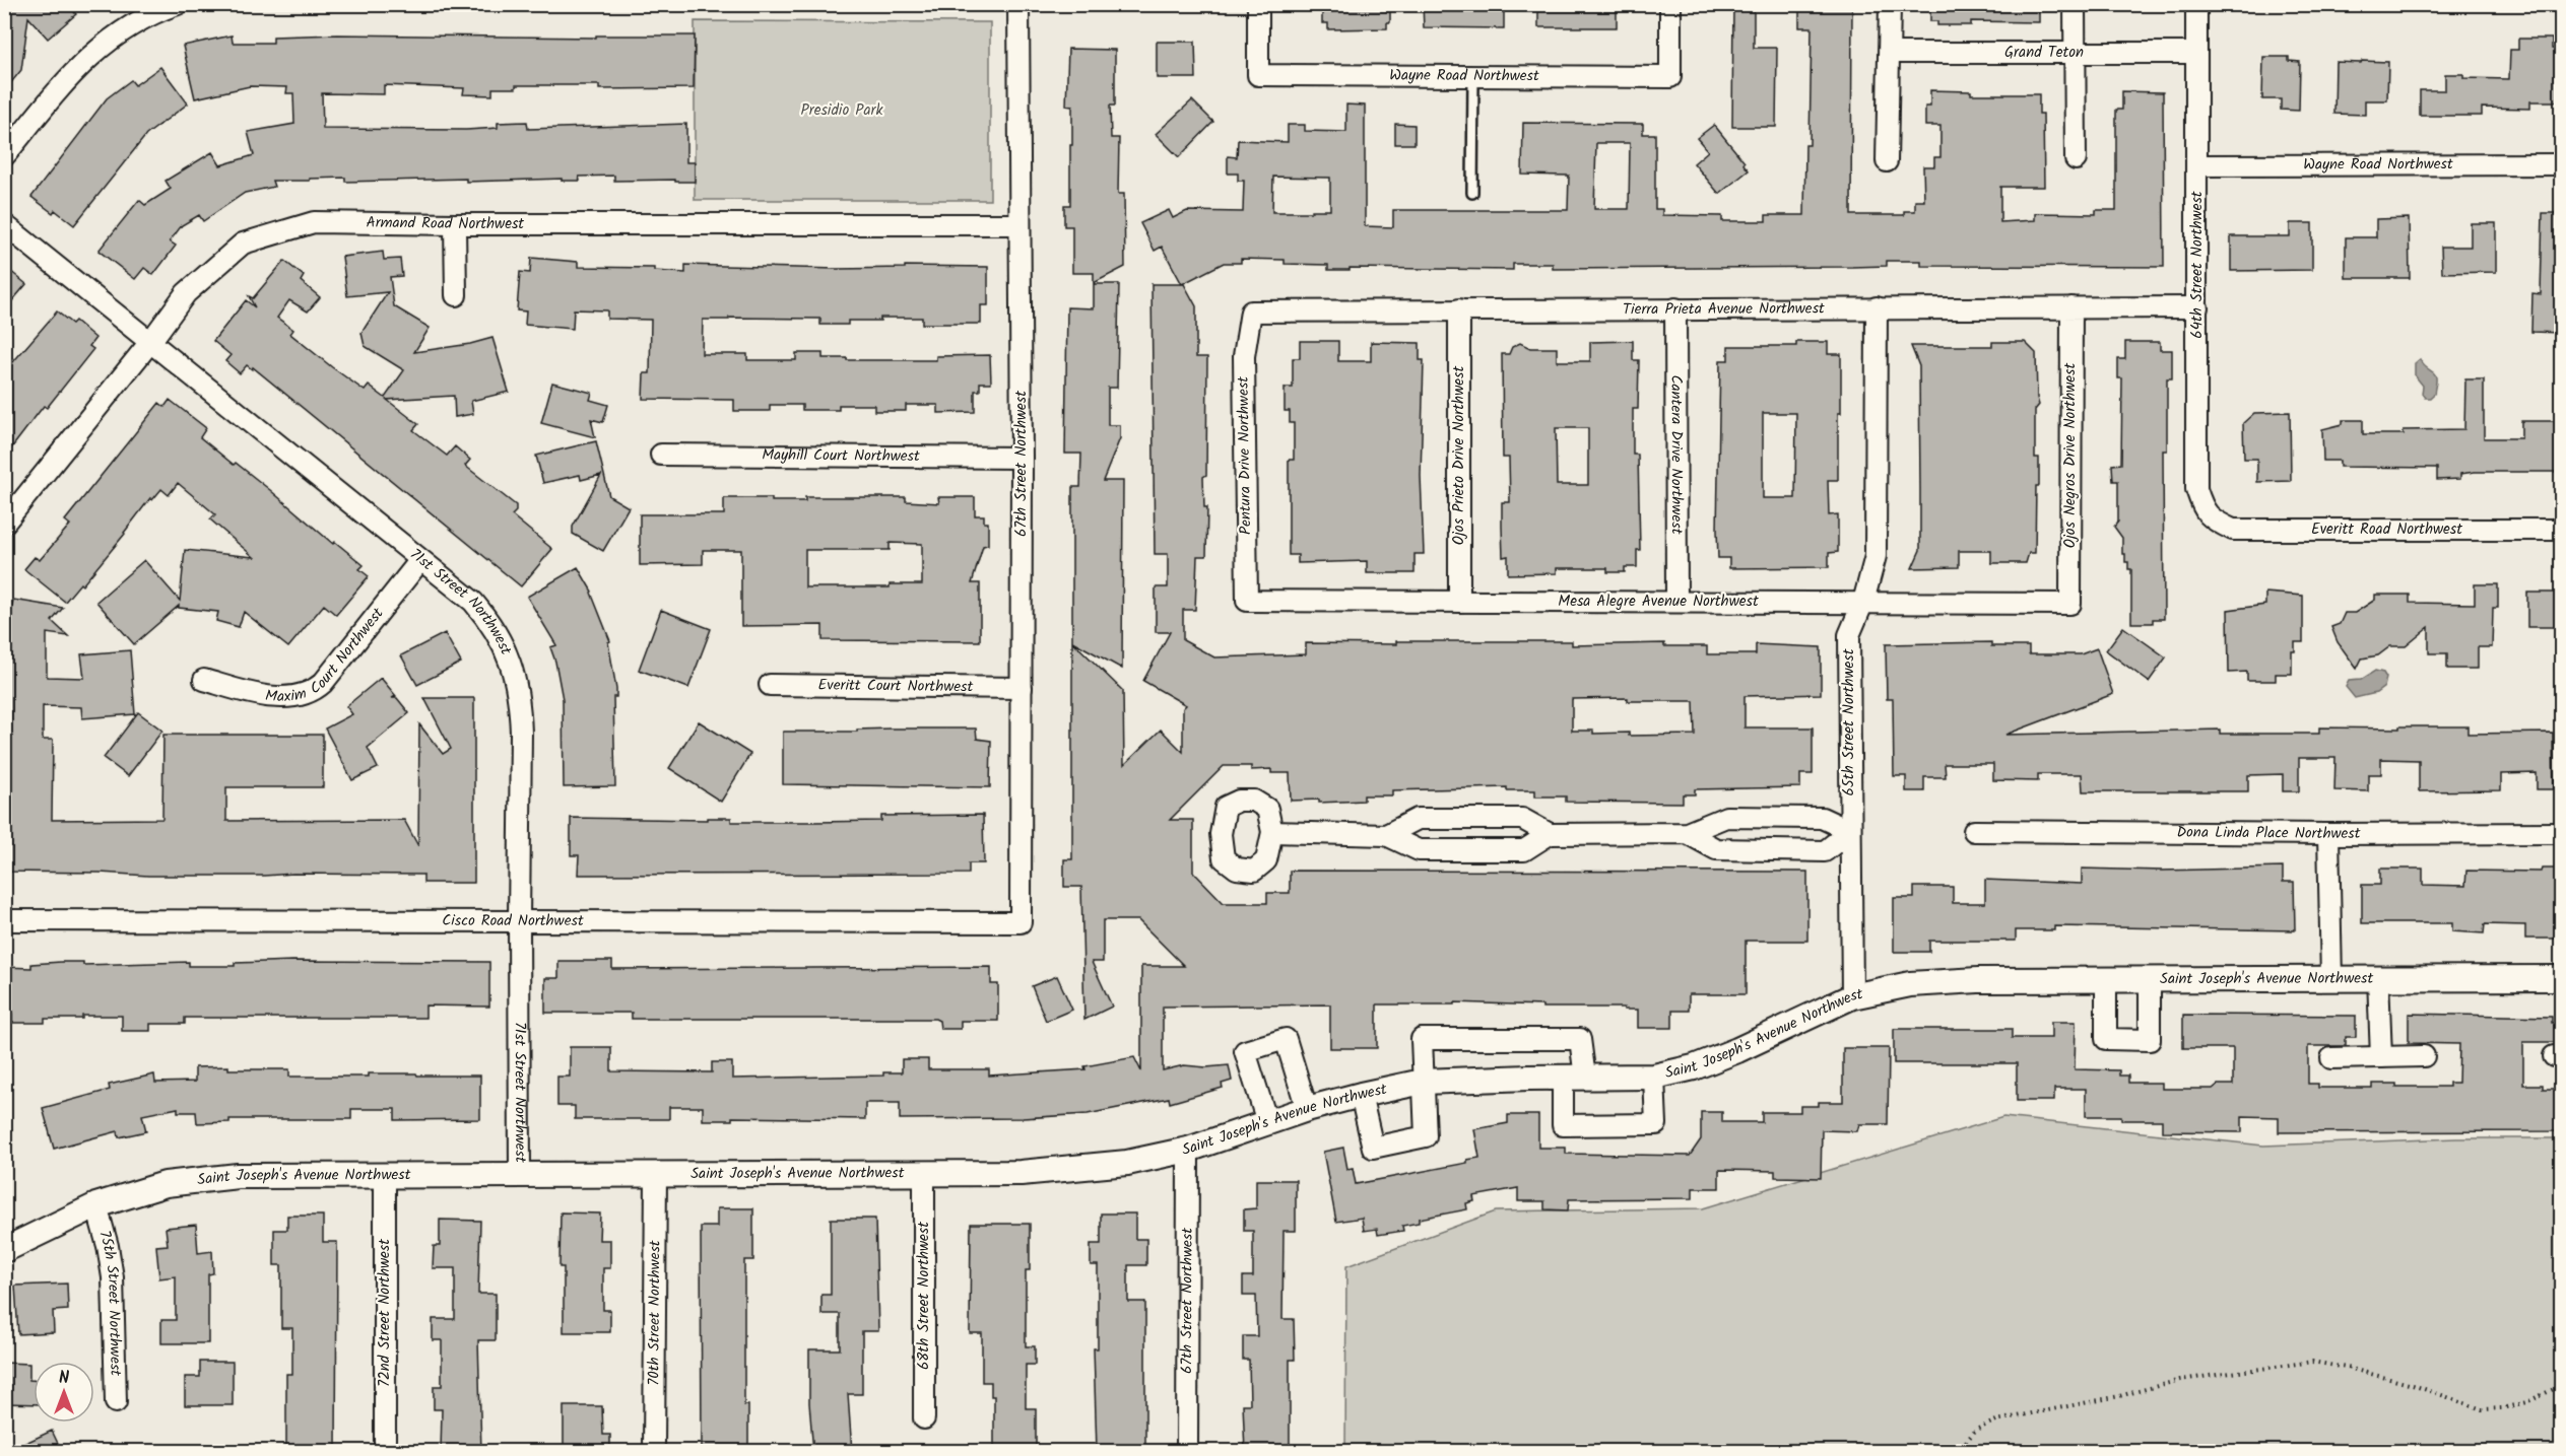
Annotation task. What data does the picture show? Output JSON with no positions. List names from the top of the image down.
{
  "streets": {
    "street": [
      "Grand Teton",
      "Wayne Road Northwest",
      "Armand Road Northwest",
      "64th Street Northwest",
      "Tierra Prieta Avenue Northwest",
      "Cantera Drive Northwest",
      "Mayhill Court Northwest",
      "Pentura Drive Northwest",
      "Ojos Prieto Drive Northwest",
      "Ojos Negros Drive Northwest",
      "67th Street Northwest",
      "Everitt Road Northwest",
      "Mesa Alegre Avenue Northwest",
      "71st Street Northwest",
      "Maxim Court Northwest",
      "Everitt Court Northwest",
      "65th Street Northwest",
      "Dona Linda Place Northwest",
      "Cisco Road Northwest",
      "Saint Joseph's Avenue Northwest",
      "68th Street Northwest",
      "75th Street Northwest",
      "70th Street Northwest",
      "72nd Street Northwest"
    ]
  },
  "crossings": [
    ["Grand Teton", "64th Street Northwest"],
    ["Wayne Road Northwest", "64th Street Northwest"],
    ["Armand Road Northwest", "67th Street Northwest"],
    ["Armand Road Northwest", "71st Street Northwest"],
    ["64th Street Northwest", "Tierra Prieta Avenue Northwest"],
    ["64th Street Northwest", "Everitt Road Northwest"],
    ["Tierra Prieta Avenue Northwest", "Cantera Drive Northwest"],
    ["Tierra Prieta Avenue Northwest", "Pentura Drive Northwest"],
    ["Tierra Prieta Avenue Northwest", "Ojos Prieto Drive Northwest"],
    ["Tierra Prieta Avenue Northwest", "Ojos Negros Drive Northwest"],
    ["Tierra Prieta Avenue Northwest", "65th Street Northwest"],
    ["Cantera Drive Northwest", "Mesa Alegre Avenue Northwest"],
    ["Mayhill Court Northwest", "67th Street Northwest"],
    ["Pentura Drive Northwest", "Mesa Alegre Avenue Northwest"],
    ["Ojos Prieto Drive Northwest", "Mesa Alegre Avenue Northwest"],
    ["Ojos Negros Drive Northwest", "Mesa Alegre Avenue Northwest"],
    ["67th Street Northwest", "Everitt Court Northwest"],
    ["67th Street Northwest", "Cisco Road Northwest"],
    ["67th Street Northwest", "Saint Joseph's Avenue Northwest"],
    ["Mesa Alegre Avenue Northwest", "65th Street Northwest"],
    ["71st Street Northwest", "Maxim Court Northwest"],
    ["71st Street Northwest", "Cisco Road Northwest"],
    ["71st Street Northwest", "Saint Joseph's Avenue Northwest"],
    ["65th Street Northwest", "Saint Joseph's Avenue Northwest"],
    ["Saint Joseph's Avenue Northwest", "68th Street Northwest"],
    ["Saint Joseph's Avenue Northwest", "75th Street Northwest"],
    ["Saint Joseph's Avenue Northwest", "70th Street Northwest"],
    ["Saint Joseph's Avenue Northwest", "72nd Street Northwest"]
  ],
  "parks": ["Presidio Park"],
  "north": "top"
}
